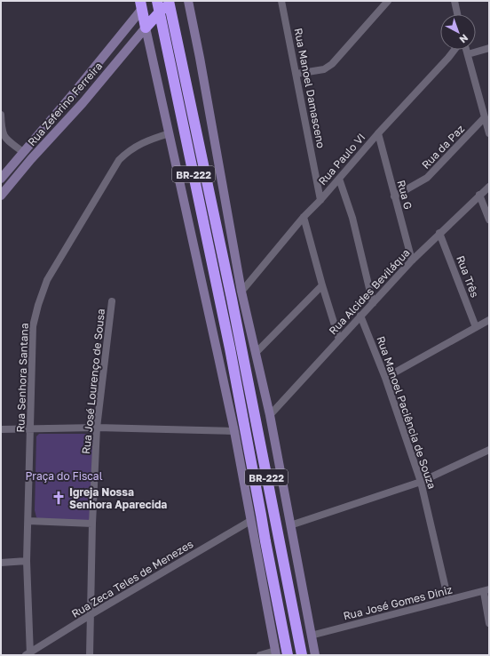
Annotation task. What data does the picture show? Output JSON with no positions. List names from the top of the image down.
{
  "streets": {
    "highway": ["BR-222"],
    "main road": ["Rua Zeferino Ferreira"],
    "street": [
      "Rua Manoel Damasceno",
      "Rua da Paz",
      "Rua Paulo VI",
      "Rua G",
      "Rua Três",
      "Rua Alcides Beviláqua",
      "Rua Senhora Santana",
      "Rua José Lourenço de Sousa",
      "Rua Manoel Paciência de Souza",
      "Rua Zeca Teles de Menezes",
      "Rua José Gomes Diniz"
    ]
  },
  "crossings": [
    ["Rua Manoel Damasceno", "Rua Paulo VI"],
    ["Rua Zeferino Ferreira", "BR-222"],
    ["Rua da Paz", "Rua G"],
    ["Rua Paulo VI", "Rua G"],
    ["BR-222", "Rua Senhora Santana"],
    ["BR-222", "Rua Zeca Teles de Menezes"],
    ["Rua G", "Rua Alcides Beviláqua"],
    ["Rua Três", "Rua Alcides Beviláqua"],
    ["Rua Alcides Beviláqua", "Rua Manoel Paciência de Souza"],
    ["Rua Senhora Santana", "Rua Zeca Teles de Menezes"],
    ["Rua José Lourenço de Sousa", "Rua Zeca Teles de Menezes"],
    ["Rua Manoel Paciência de Souza", "Rua José Gomes Diniz"]
  ],
  "parks": ["Praça do Fiscal"],
  "places": {
    "church": ["Igreja Nossa Senhora Aparecida"]
  },
  "north": "bottom right"
}
